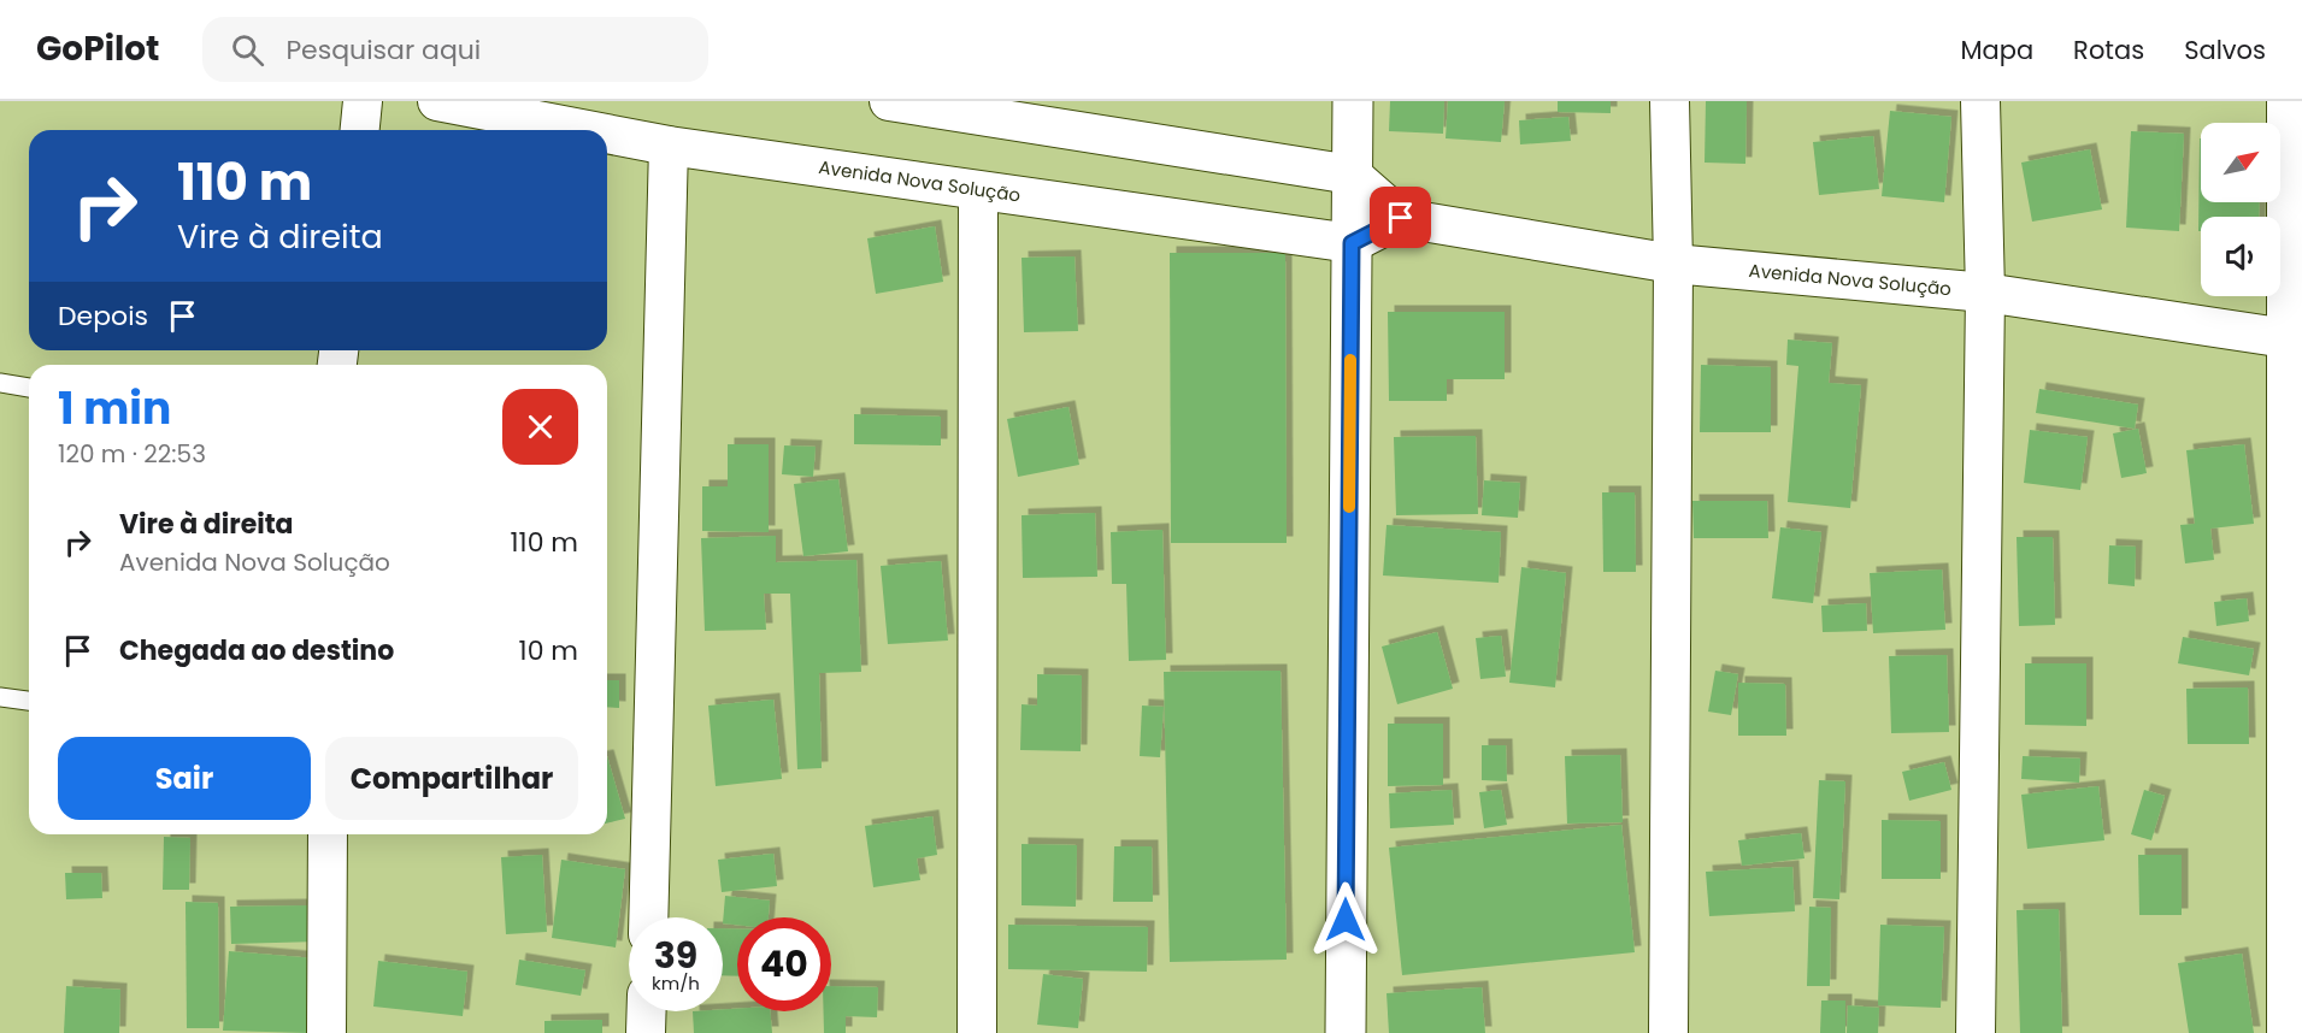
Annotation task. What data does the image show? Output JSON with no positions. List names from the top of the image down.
{
  "streets": {
    "street": ["Avenida Nova Solução"]
  },
  "north": "top right",
  "page": {
    "header": "GoPilot",
    "search": "Pesquisar aqui",
    "nav": ["Mapa", "Rotas", "Salvos"],
    "turn": ["110 m", "Vire à direita"],
    "then": "Depois",
    "heading": ["1 min", "120 m · 22:53"],
    "list": [
      {
        "name": "Vire à direita",
        "note": "Avenida Nova Solução",
        "value": "110 m"
      },
      {
        "name": "Chegada ao destino",
        "value": "10 m"
      }
    ],
    "buttons": ["Sair", "Compartilhar"],
    "speed": "39 km/h",
    "limit": "40"
  }
}
